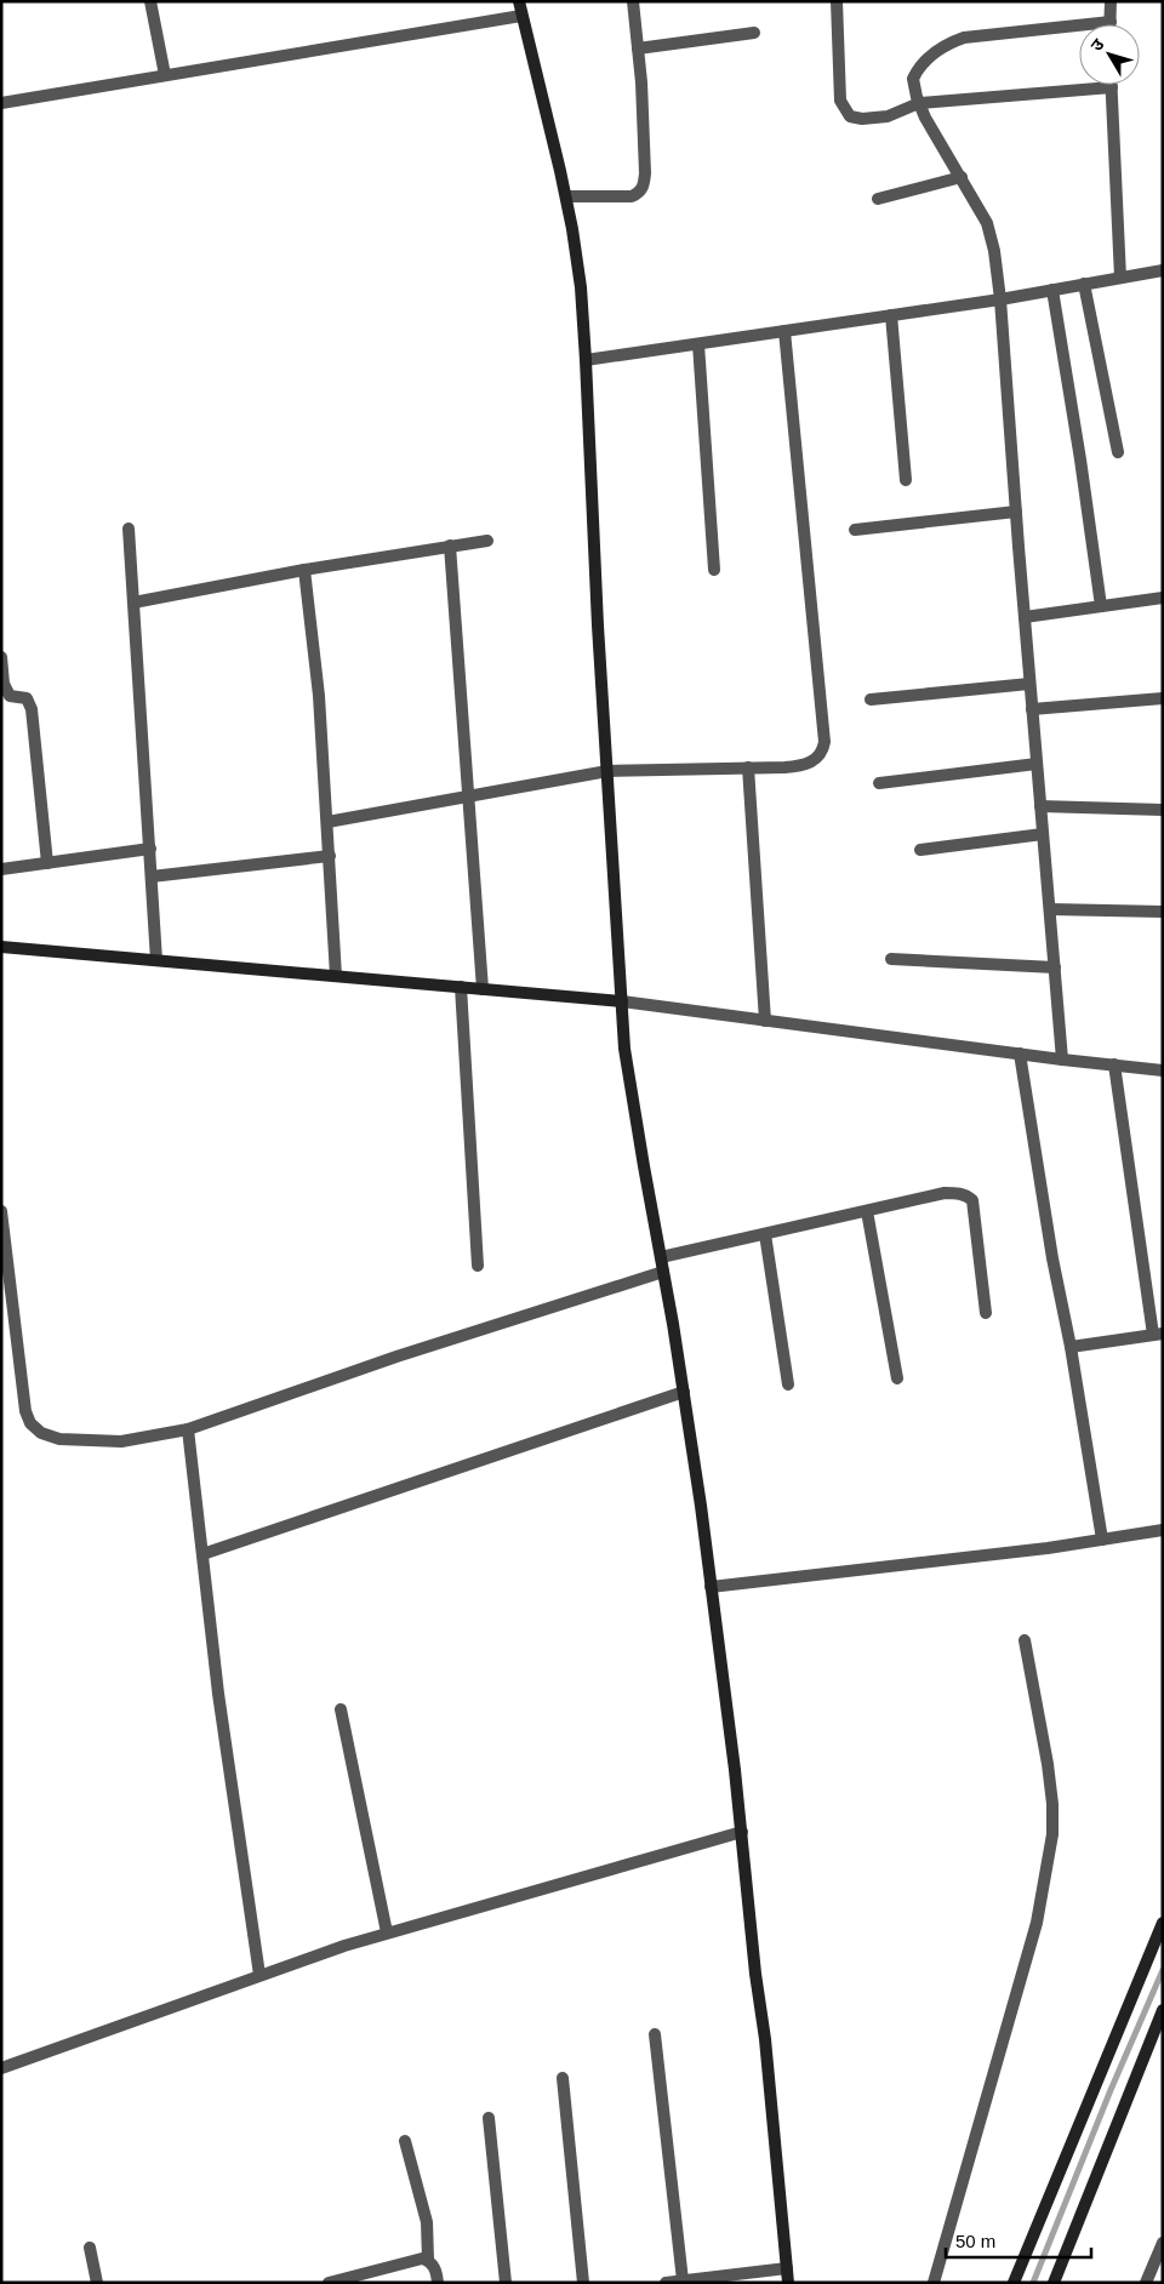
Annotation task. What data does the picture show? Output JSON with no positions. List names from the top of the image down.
{
  "scale_bar": "50 m",
  "north": "top left"
}
